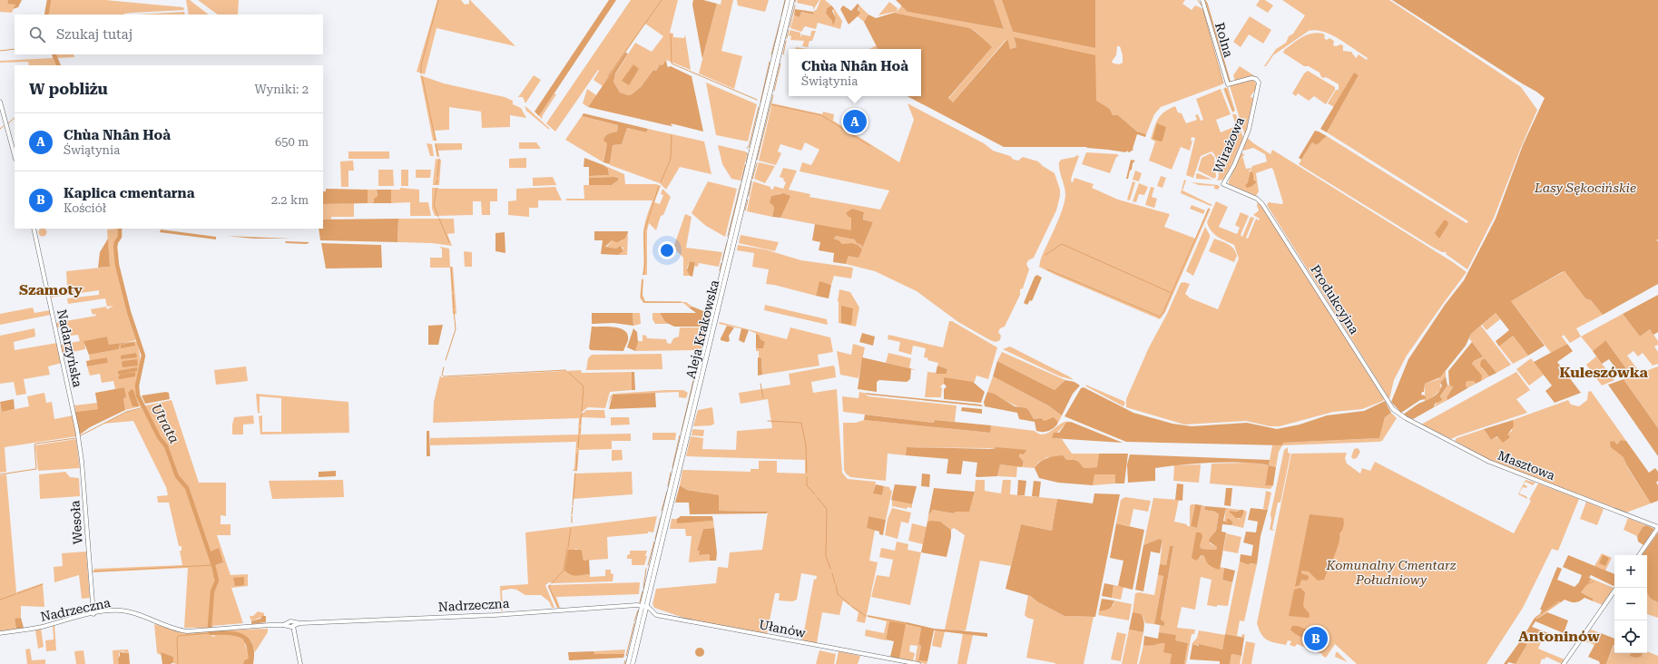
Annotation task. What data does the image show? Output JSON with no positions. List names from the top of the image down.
{
  "streets": {
    "main road": ["Aleja Krakowska"],
    "street": [
      "Rolna",
      "Wirażowa",
      "Produkcyjna",
      "Nadarzyńska",
      "Masztowa",
      "Wesoła",
      "Nadrzeczna",
      "Ułanów"
    ]
  },
  "crossings": [
    ["Rolna", "Wirażowa"],
    ["Wirażowa", "Produkcyjna"],
    ["Produkcyjna", "Masztowa"],
    ["Aleja Krakowska", "Nadrzeczna"],
    ["Aleja Krakowska", "Ułanów"],
    ["Nadarzyńska", "Wesoła"],
    ["Wesoła", "Nadrzeczna"],
    ["Nadrzeczna", "Ułanów"]
  ],
  "districts": ["Szamoty", "Kuleszówka", "Antoninów"],
  "water": ["Utrata"],
  "parks": ["Lasy Sękocińskie", "Komunalny Cmentarz Południowy"],
  "page": {
    "search": "Szukaj tutaj",
    "popup": ["Chùa Nhân Hoà", "Świątynia"],
    "heading": ["W pobliżu", "Wyniki: 2"],
    "pins": ["A", "B"],
    "list": [
      {
        "mark": "A",
        "name": "Chùa Nhân Hoà",
        "note": "Świątynia",
        "value": "650 m"
      },
      {
        "mark": "B",
        "name": "Kaplica cmentarna",
        "note": "Kościół",
        "value": "2.2 km"
      }
    ],
    "map_buttons": ["+", "−"]
  }
}
